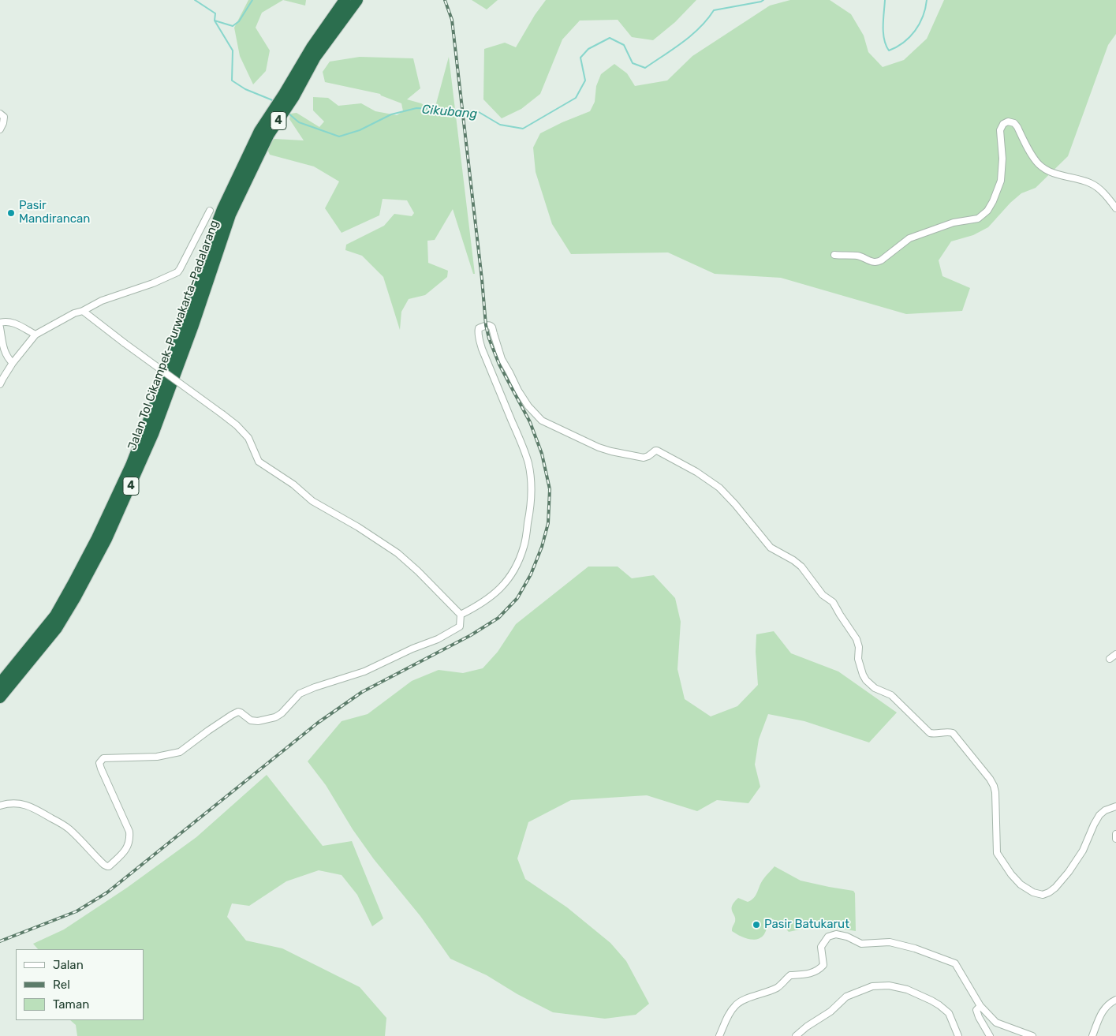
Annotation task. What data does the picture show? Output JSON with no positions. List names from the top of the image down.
{
  "streets": {
    "highway": ["4", "Jalan Tol Cikampek–Purwakarta–Padalarang"]
  },
  "water": ["Cikubang"],
  "places": ["Pasir Mandirancan", "Pasir Batukarut"],
  "legend": ["Jalan", "Rel", "Taman"]
}
